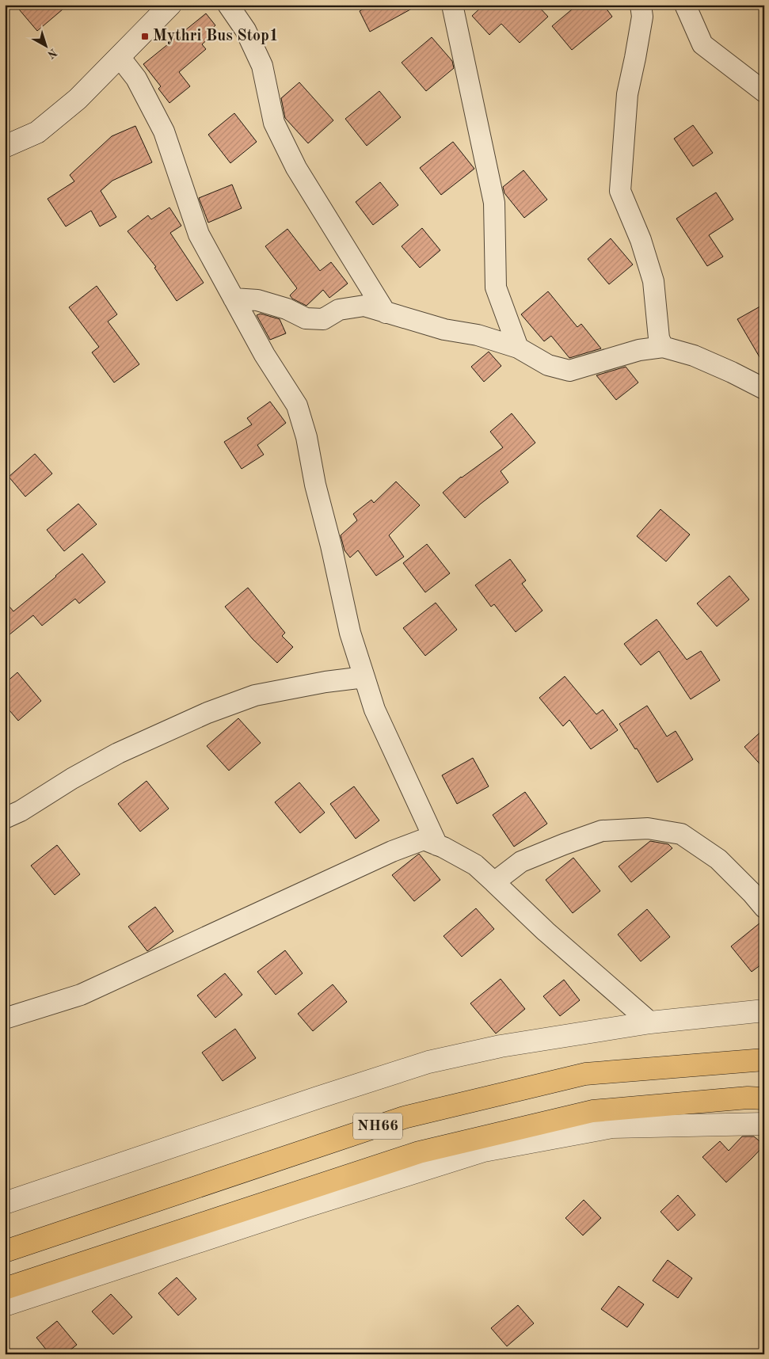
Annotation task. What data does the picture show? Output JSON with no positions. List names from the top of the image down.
{
  "streets": {
    "highway": ["NH66"]
  },
  "places": {
    "transit": ["Mythri Bus Stop1"]
  },
  "north": "bottom right"
}
